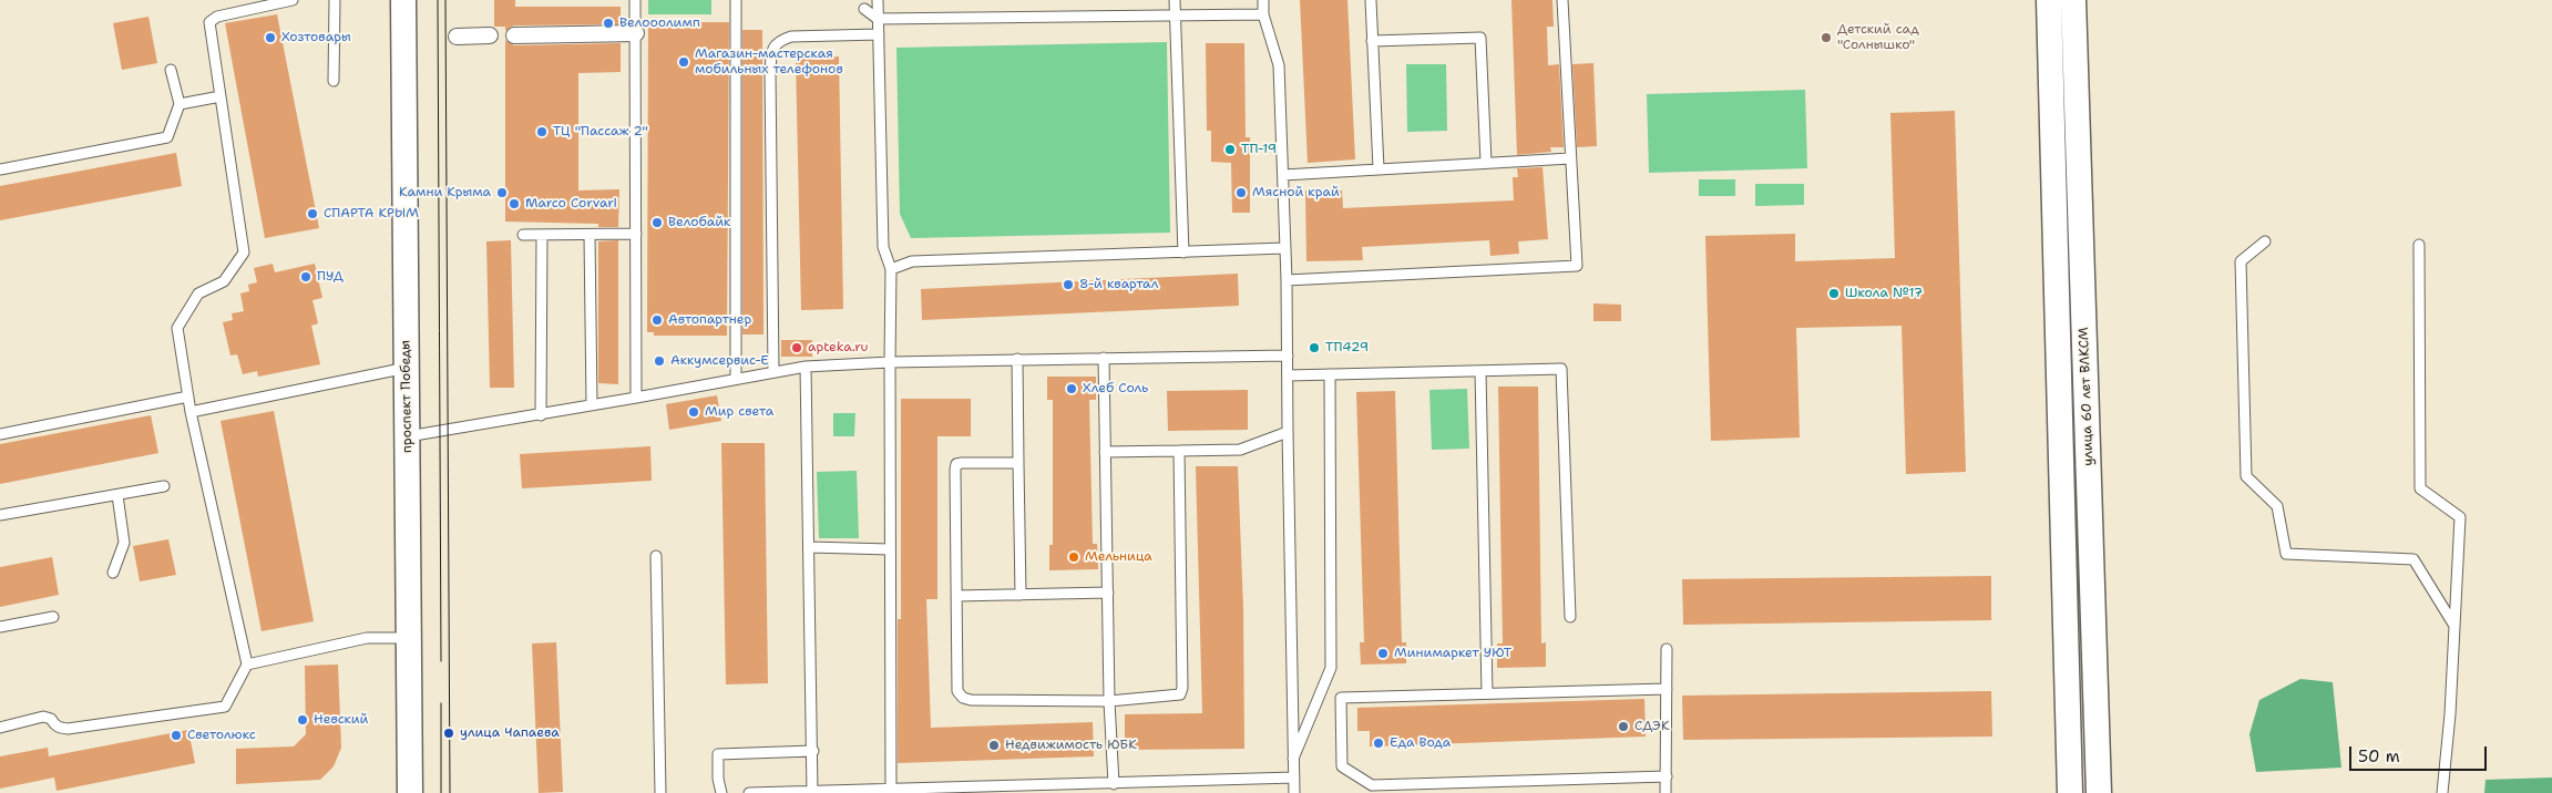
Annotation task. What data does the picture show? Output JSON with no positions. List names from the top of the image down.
{
  "streets": {
    "street": ["проспект Победы", "улица 60 лет ВЛКСМ"]
  },
  "places": [
    "Велооолимп",
    "Хозтовары",
    "Детский сад \"Солнышко\"",
    "Магазин-мастерская мобильных телефонов",
    "ТЦ \"Пассаж 2\"",
    "ТП-19",
    "Камни Крыма",
    "Мясной край",
    "Marco Corvari",
    "СПАРТА КРЫМ",
    "Велобайк",
    "ПУД",
    "8-й квартал",
    "Школа №17",
    "Автопартнер",
    "apteka.ru",
    "ТП429",
    "Аккумсервис-Е",
    "Хлеб Соль",
    "Мир света",
    "Мельница",
    "Минимаркет УЮТ",
    "Невский",
    "СДЭК",
    "улица Чапаева",
    "Светолюкс",
    "Еда Вода",
    "Недвижимость ЮБК"
  ],
  "scale_bar": "50 m"
}
